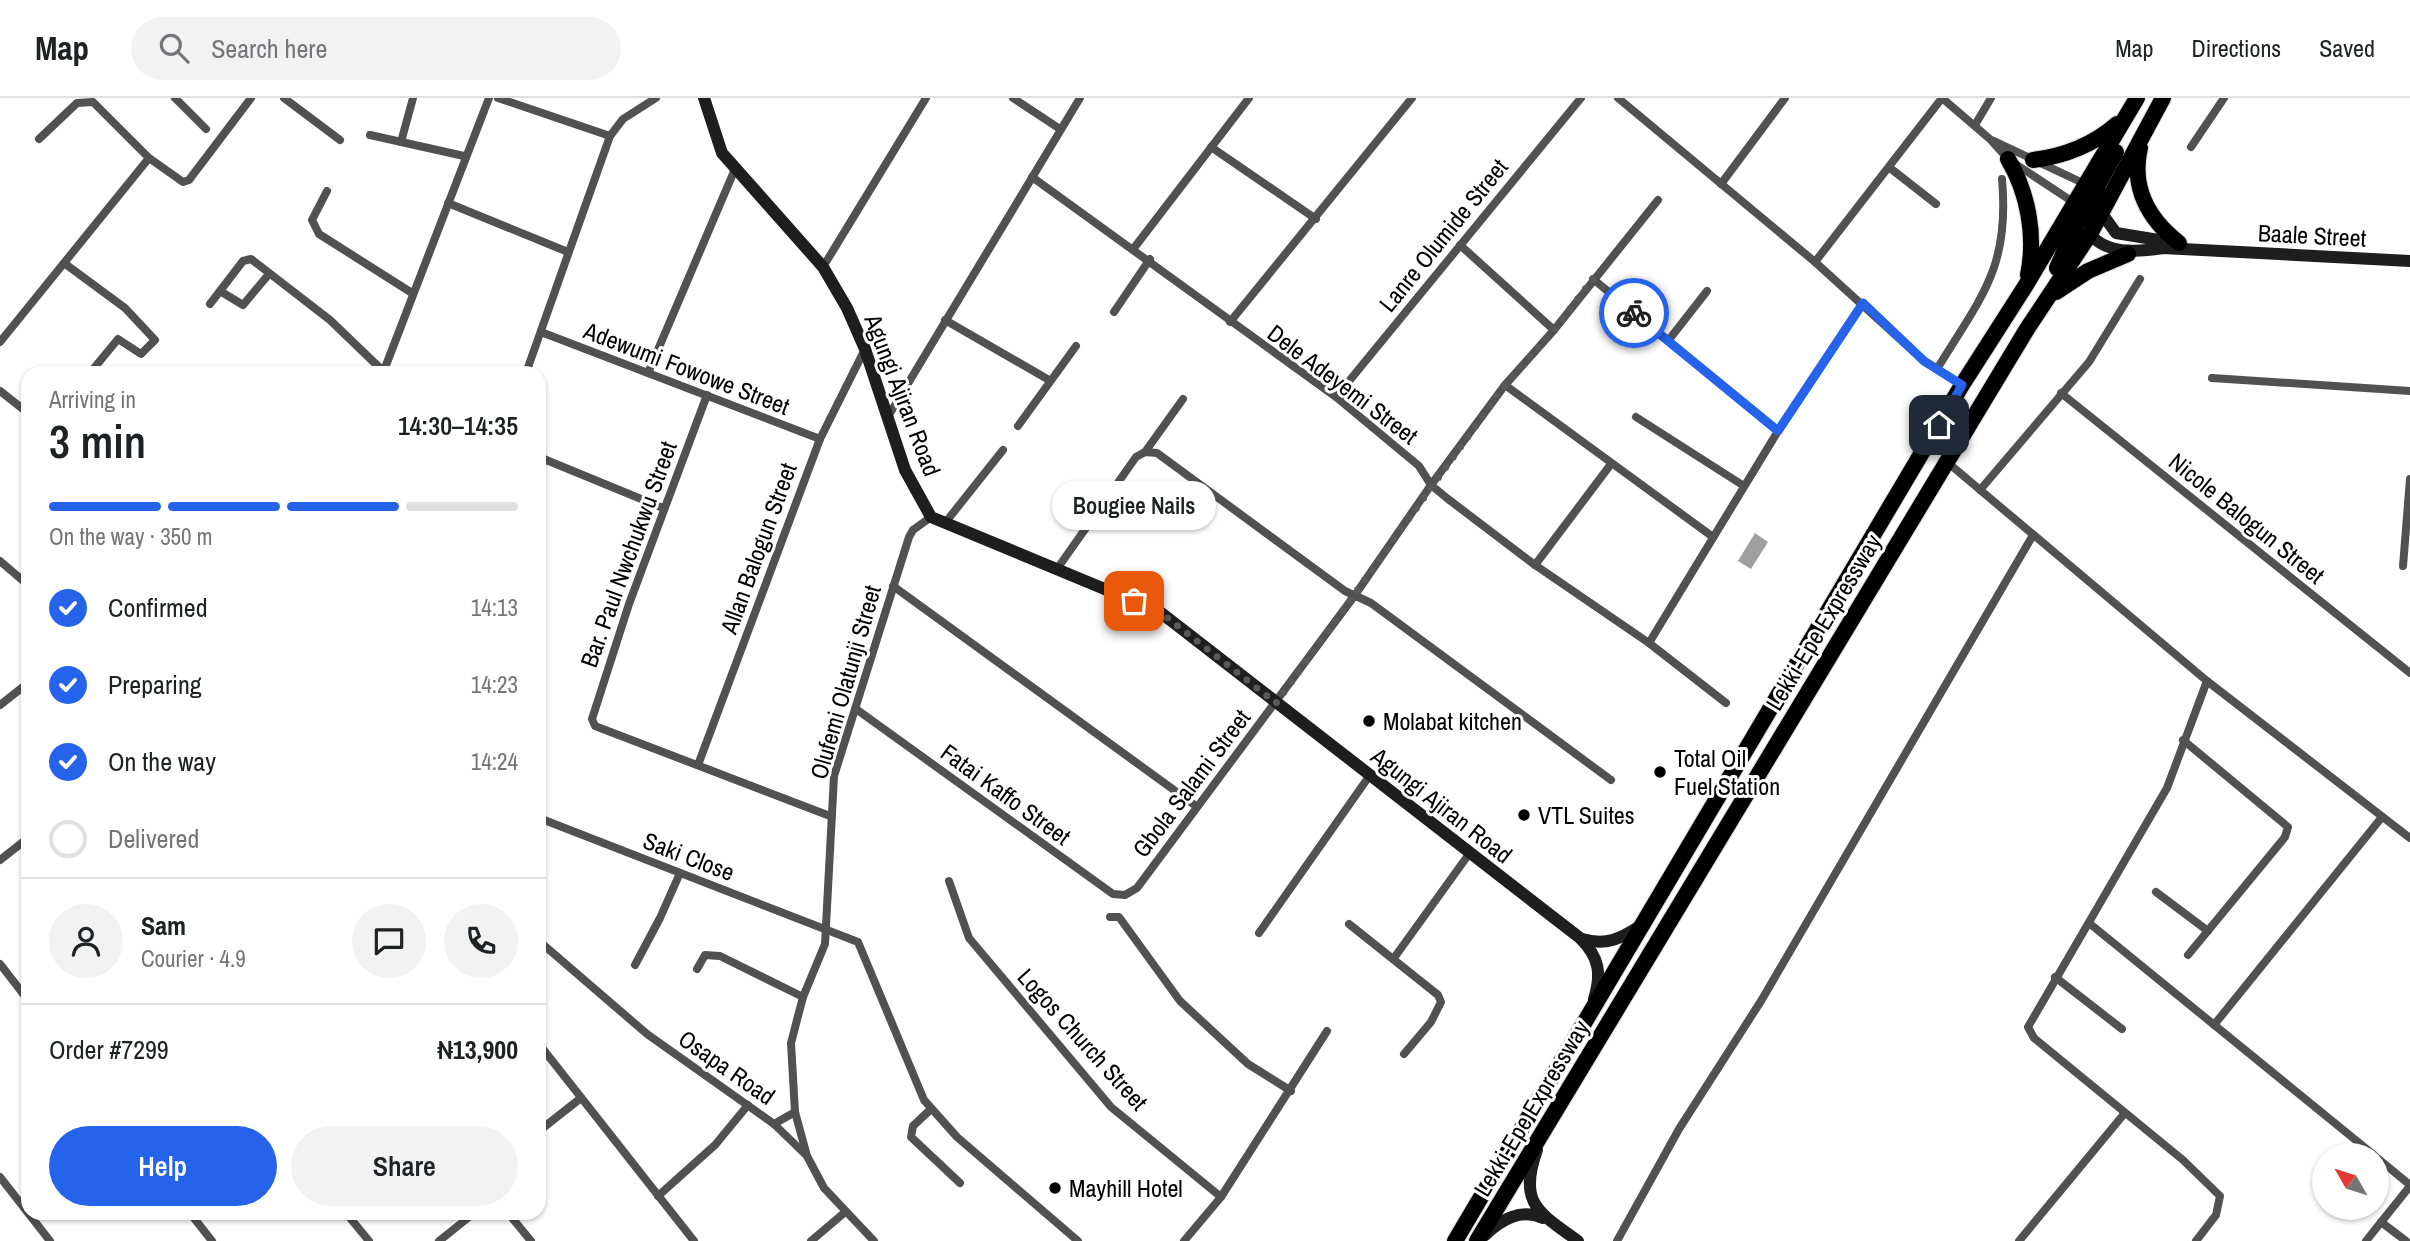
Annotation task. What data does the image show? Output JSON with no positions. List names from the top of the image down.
{
  "streets": {
    "highway": ["Lekki-Epe Expressway"],
    "street": [
      "Lanre Olumide Street",
      "Baale Street",
      "Adewumi Fowowe Street",
      "Dele Adeyemi Street",
      "Agungi Ajiran Road",
      "Nicole Balogun Street",
      "Allan Balogun Street",
      "Bar. Paul Nwchukwu Street",
      "Olufemi Olatunji Street",
      "Gbola Salami Street",
      "Fatai Kaffo Street",
      "Saki Close",
      "Logos Church Street",
      "Osapa Road"
    ]
  },
  "crossings": [
    ["Lanre Olumide Street", "Dele Adeyemi Street"],
    ["Adewumi Fowowe Street", "Allan Balogun Street"],
    ["Adewumi Fowowe Street", "Bar. Paul Nwchukwu Street"],
    ["Dele Adeyemi Street", "Gbola Salami Street"],
    ["Agungi Ajiran Road", "Allan Balogun Street"],
    ["Agungi Ajiran Road", "Olufemi Olatunji Street"],
    ["Agungi Ajiran Road", "Gbola Salami Street"],
    ["Allan Balogun Street", "Bar. Paul Nwchukwu Street"],
    ["Olufemi Olatunji Street", "Fatai Kaffo Street"],
    ["Olufemi Olatunji Street", "Saki Close"],
    ["Olufemi Olatunji Street", "Osapa Road"],
    ["Gbola Salami Street", "Fatai Kaffo Street"]
  ],
  "places": [
    "Bougiee Nails",
    "Molabat kitchen",
    "Total Oil Fuel Station",
    "VTL Suites",
    "Mayhill Hotel"
  ],
  "north": "top left",
  "page": {
    "header": "Map",
    "search": "Search here",
    "nav": ["Map", "Directions", "Saved"],
    "heading": ["3 min", "Arriving in", "14:30–14:35"],
    "panel": [
      "Sam",
      "Courier · 4.9",
      "Order #7299",
      "₦13,900"
    ],
    "bubble": "Bougiee Nails",
    "bar": "On the way · 350 m",
    "list": [
      ["Confirmed", "14:13"],
      ["Preparing", "14:23"],
      ["On the way", "14:24"],
      "Delivered"
    ],
    "buttons": ["Help", "Share"]
  }
}
